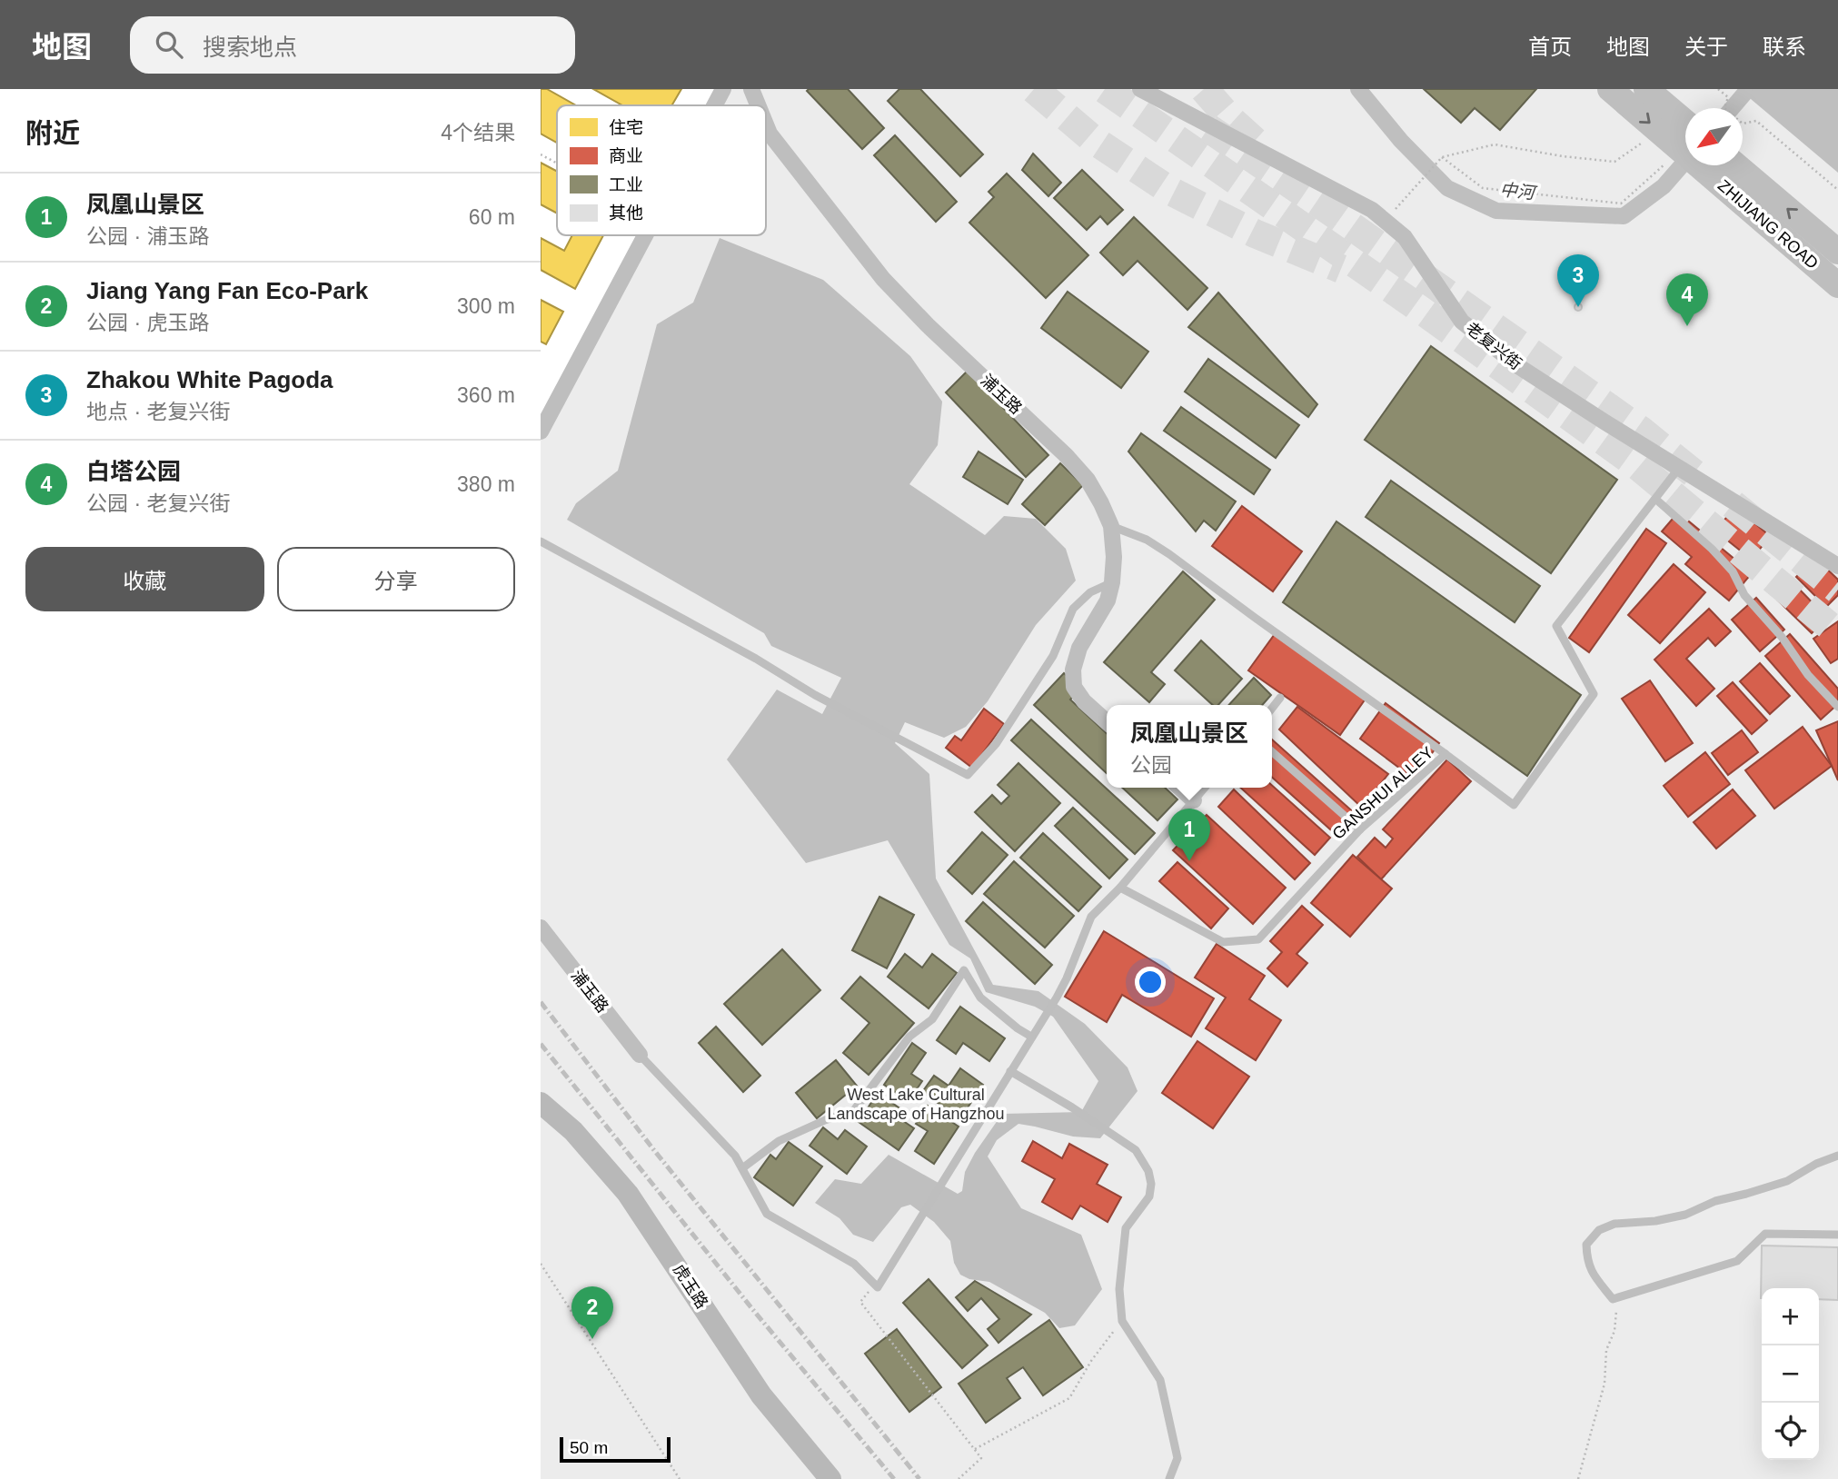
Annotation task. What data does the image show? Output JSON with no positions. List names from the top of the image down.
{
  "streets": {
    "main road": ["ZHIJIANG ROAD"],
    "street": ["老复兴街", "浦玉路", "虎玉路"],
    "lane": ["GANSHUI ALLEY"]
  },
  "crossings": [
    ["老复兴街", "GANSHUI ALLEY"]
  ],
  "water": ["中河"],
  "parks": ["West Lake Cultural Landscape of Hangzhou"],
  "legend": [
    "住宅",
    "商业",
    "工业",
    "其他"
  ],
  "scale_bar": "50 m",
  "north": "bottom left",
  "page": {
    "header": "地图",
    "search": "搜索地点",
    "nav": [
      "首页",
      "地图",
      "关于",
      "联系"
    ],
    "heading": ["附近", "4个结果"],
    "list": [
      {
        "mark": "1",
        "name": "凤凰山景区",
        "note": "公园 · 浦玉路",
        "value": "60 m"
      },
      {
        "mark": "2",
        "name": "Jiang Yang Fan Eco-Park",
        "note": "公园 · 虎玉路",
        "value": "300 m"
      },
      {
        "mark": "3",
        "name": "Zhakou White Pagoda",
        "note": "地点 · 老复兴街",
        "value": "360 m"
      },
      {
        "mark": "4",
        "name": "白塔公园",
        "note": "公园 · 老复兴街",
        "value": "380 m"
      }
    ],
    "pins": [
      "3",
      "4",
      "1",
      "2"
    ],
    "buttons": ["收藏", "分享"],
    "popup": ["凤凰山景区", "公园"],
    "map_buttons": ["+", "−"],
    "scale": "50 m"
  }
}
